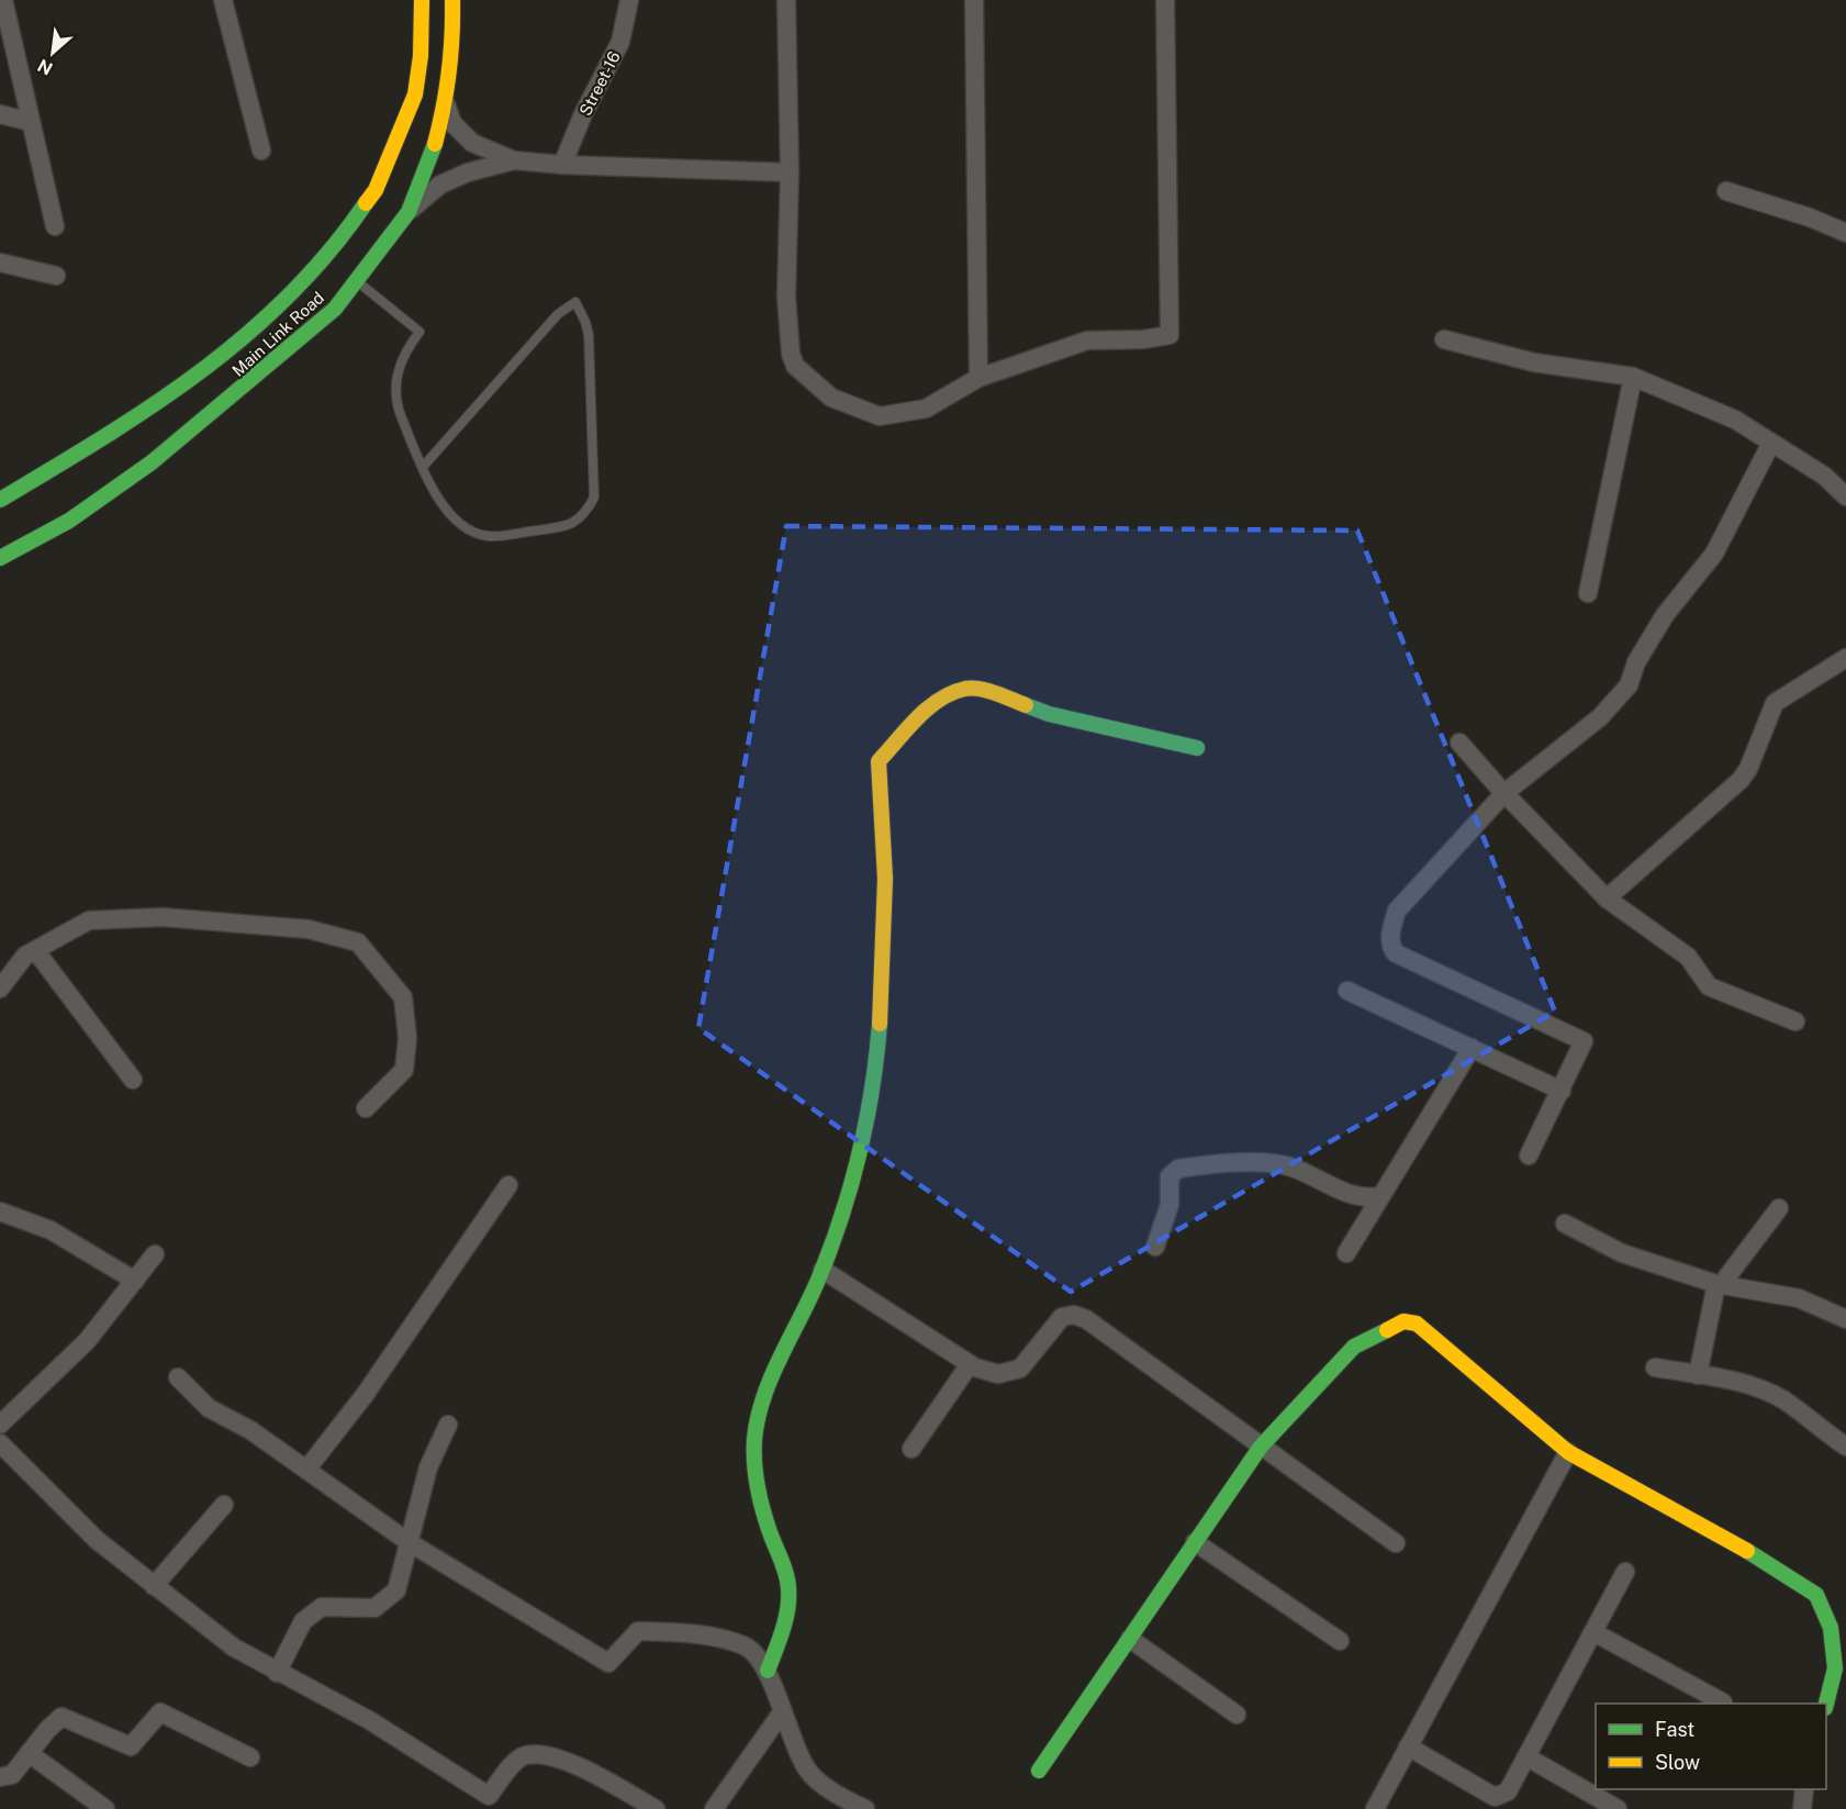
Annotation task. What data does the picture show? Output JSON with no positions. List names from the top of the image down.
{
  "streets": {
    "street": ["Street-16", "Main Link Road"]
  },
  "legend": ["Fast", "Slow"],
  "north": "bottom left"
}
